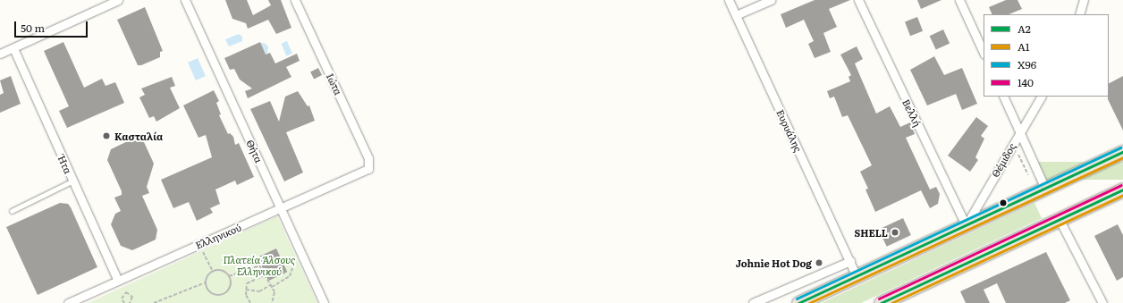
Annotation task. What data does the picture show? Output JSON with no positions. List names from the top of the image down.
{
  "streets": {
    "street": [
      "Ιώτα",
      "Βελλή",
      "Ευρυάλης",
      "Θήτα",
      "Θέμιδος",
      "Ήτα",
      "Ελληνικού"
    ]
  },
  "crossings": [
    ["Ιώτα", "Ελληνικού"],
    ["Βελλή", "Θέμιδος"],
    ["Θήτα", "Ελληνικού"],
    ["Ήτα", "Ελληνικού"]
  ],
  "parks": ["Πλατεία Άλσους Ελληνικού"],
  "places": ["Κασταλία", "SHELL", "Johnie Hot Dog"],
  "lines": [
    "transit line Χ96",
    "transit line Α2",
    "transit line Α1",
    "transit line 140"
  ],
  "legend": [
    "Α2",
    "Α1",
    "Χ96",
    "140"
  ],
  "scale_bar": "50 m"
}
